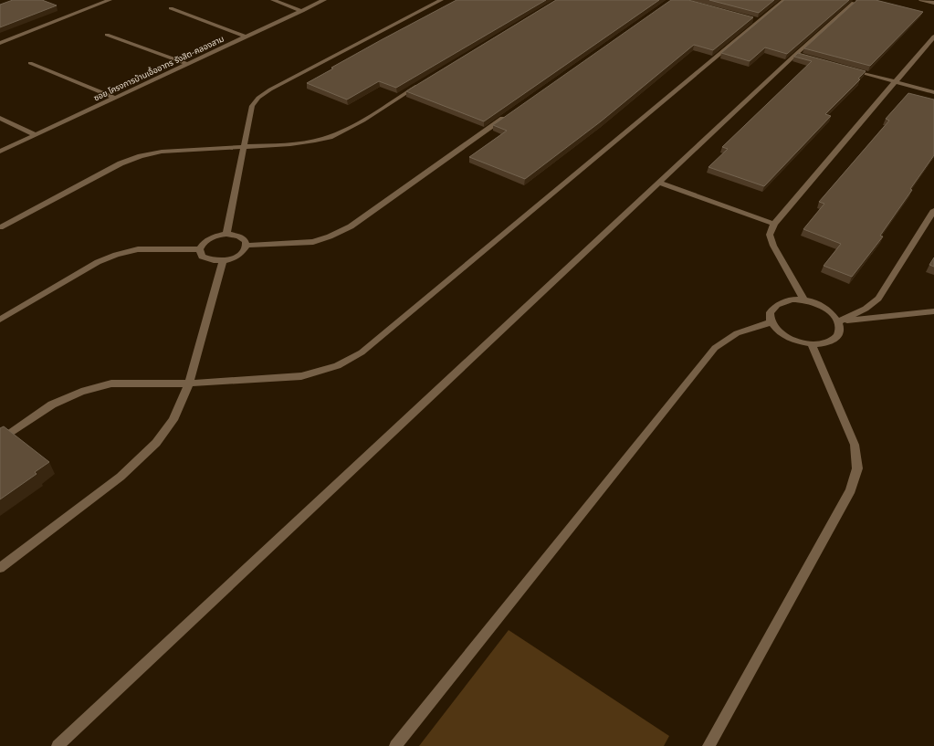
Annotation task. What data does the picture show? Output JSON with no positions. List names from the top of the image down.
{
  "streets": {
    "street": ["ซอย โครงการบ้านเอื้ออาทร รังสิต-คลองสาม"]
  }
}
